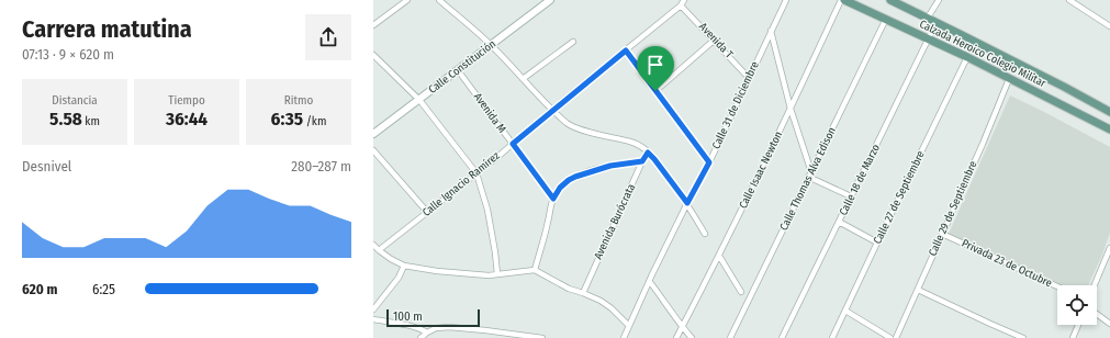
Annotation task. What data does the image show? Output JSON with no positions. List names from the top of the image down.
{
  "streets": {
    "main road": ["Calzada Heroico Colegio Militar"],
    "street": [
      "Avenida T",
      "Calle Constitución",
      "Calle 31 de Diciembre",
      "Avenida M",
      "Calle Isaac Newton",
      "Calle Thomas Alva Edison",
      "Calle 18 de Marzo",
      "Calle Ignacio Ramírez",
      "Calle 27 de Septiembre",
      "Calle 29 de Septiembre",
      "Avenida Burócrata",
      "Privada 23 de Octubre"
    ]
  },
  "crossings": [
    ["Avenida T", "Calle 31 de Diciembre"],
    ["Avenida T", "Calle Ignacio Ramírez"],
    ["Calzada Heroico Colegio Militar", "Calle Isaac Newton"],
    ["Calzada Heroico Colegio Militar", "Calle Thomas Alva Edison"],
    ["Calzada Heroico Colegio Militar", "Calle 18 de Marzo"],
    ["Calzada Heroico Colegio Militar", "Calle 27 de Septiembre"],
    ["Calzada Heroico Colegio Militar", "Calle 29 de Septiembre"],
    ["Calle Constitución", "Avenida M"],
    ["Avenida M", "Calle Ignacio Ramírez"],
    ["Calle 29 de Septiembre", "Privada 23 de Octubre"]
  ],
  "scale_bar": "100 m",
  "page": {
    "heading": ["Carrera matutina", "07:13 · 9 × 620 m"],
    "stats": [
      ["Distancia", "5.58 km"],
      ["Tiempo", "36:44"],
      ["Ritmo", "6:35 /km"]
    ],
    "chart": ["Desnivel", "280–287 m"],
    "list": [
      {
        "name": "620 m",
        "note": "6:25"
      }
    ],
    "scale": "100 m"
  }
}
